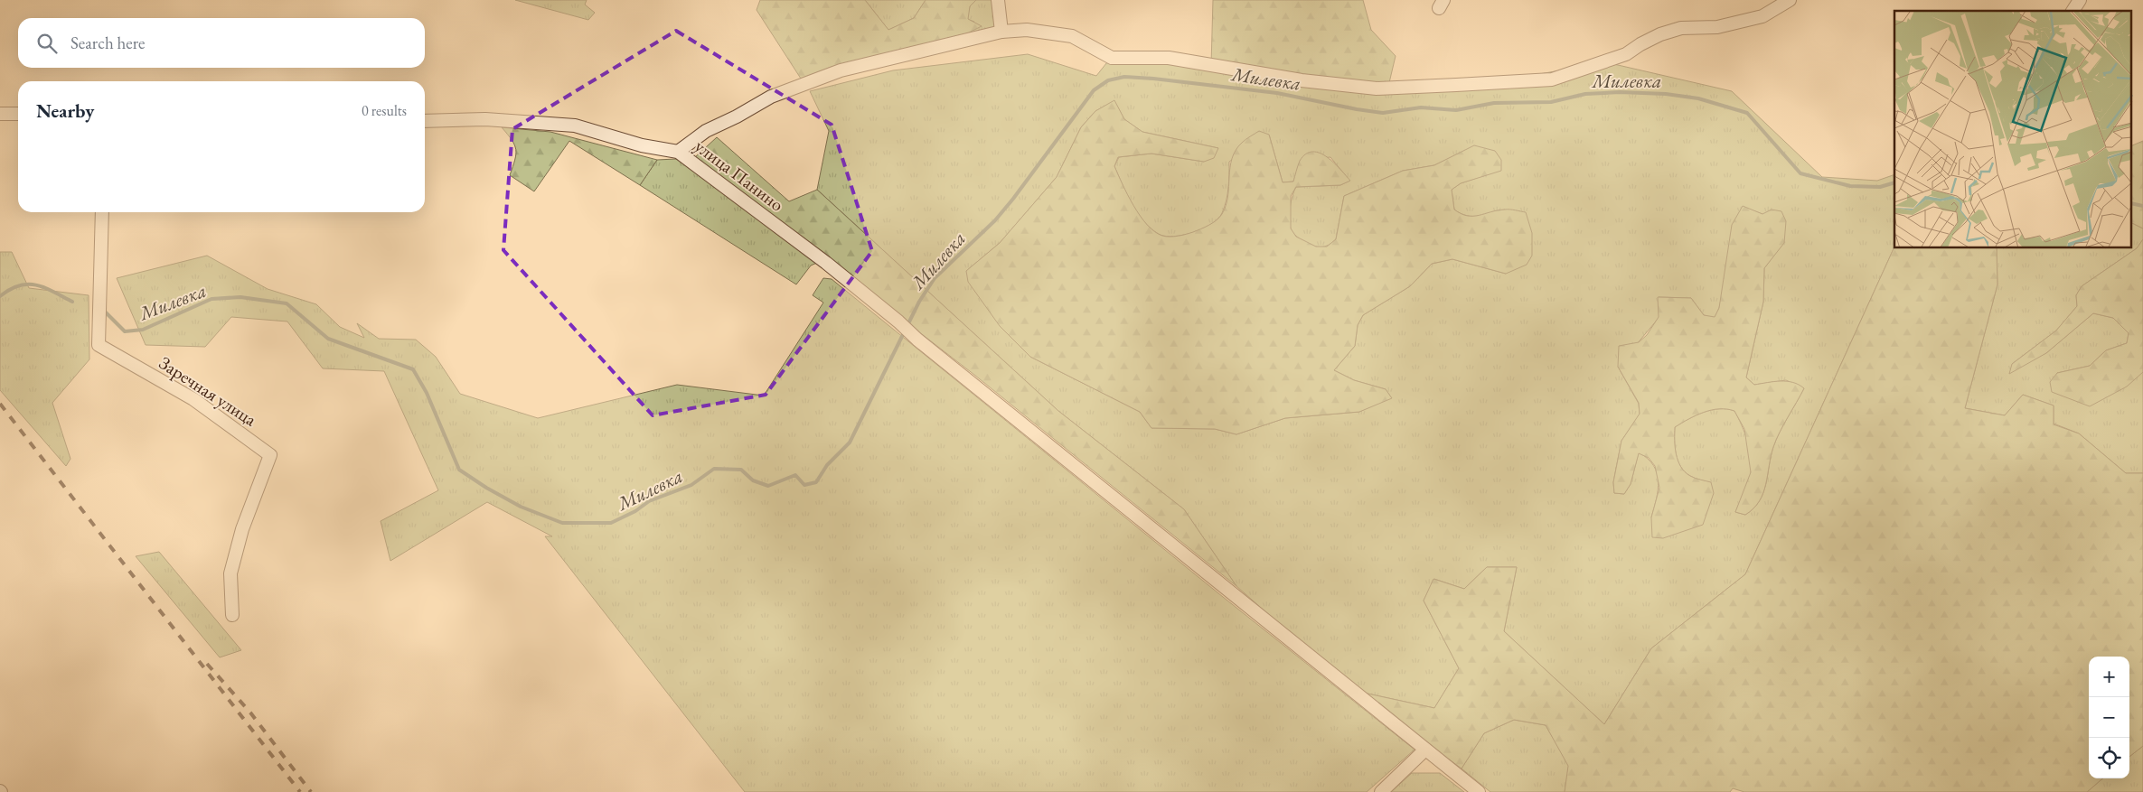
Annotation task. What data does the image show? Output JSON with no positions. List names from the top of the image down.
{
  "streets": {
    "street": ["улица Панино", "Заречная улица"]
  },
  "water": ["Милевка"],
  "page": {
    "search": "Search here",
    "heading": ["Nearby", "0 results"],
    "map_buttons": ["+", "−"]
  }
}
